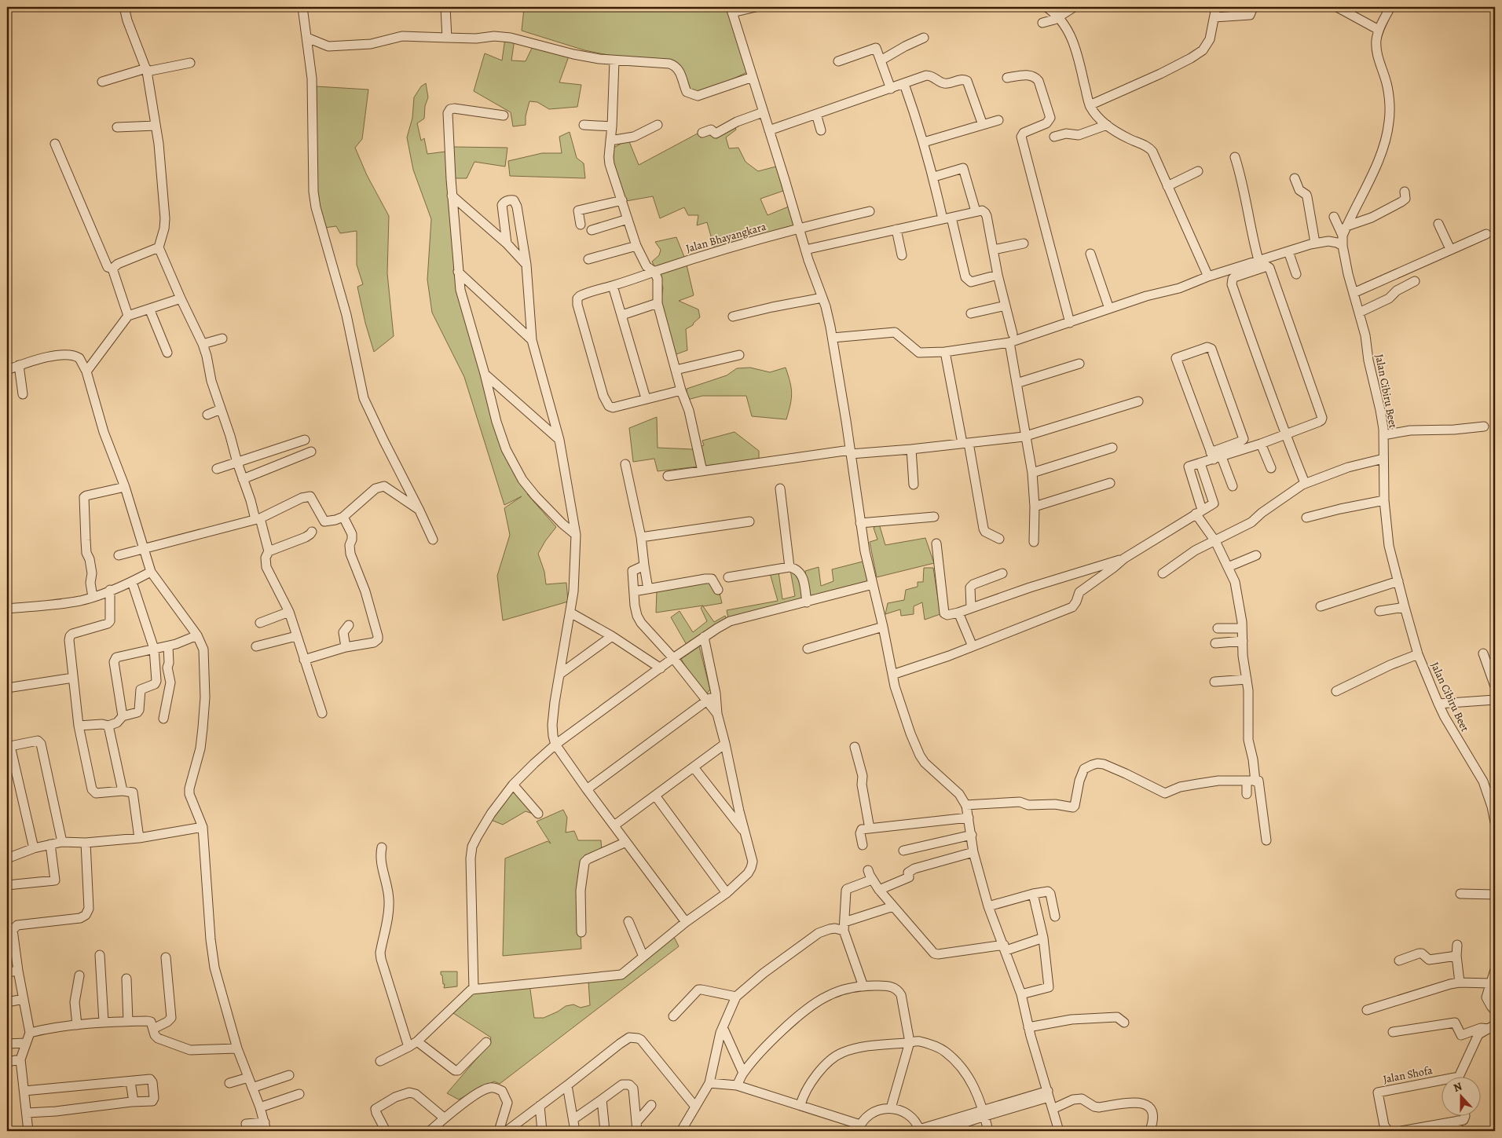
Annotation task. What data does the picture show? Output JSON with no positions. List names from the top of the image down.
{
  "streets": {
    "street": ["Jalan Bhayangkara", "Jalan Cibiru Beet", "Jalan Shofa"]
  },
  "north": "top"
}
